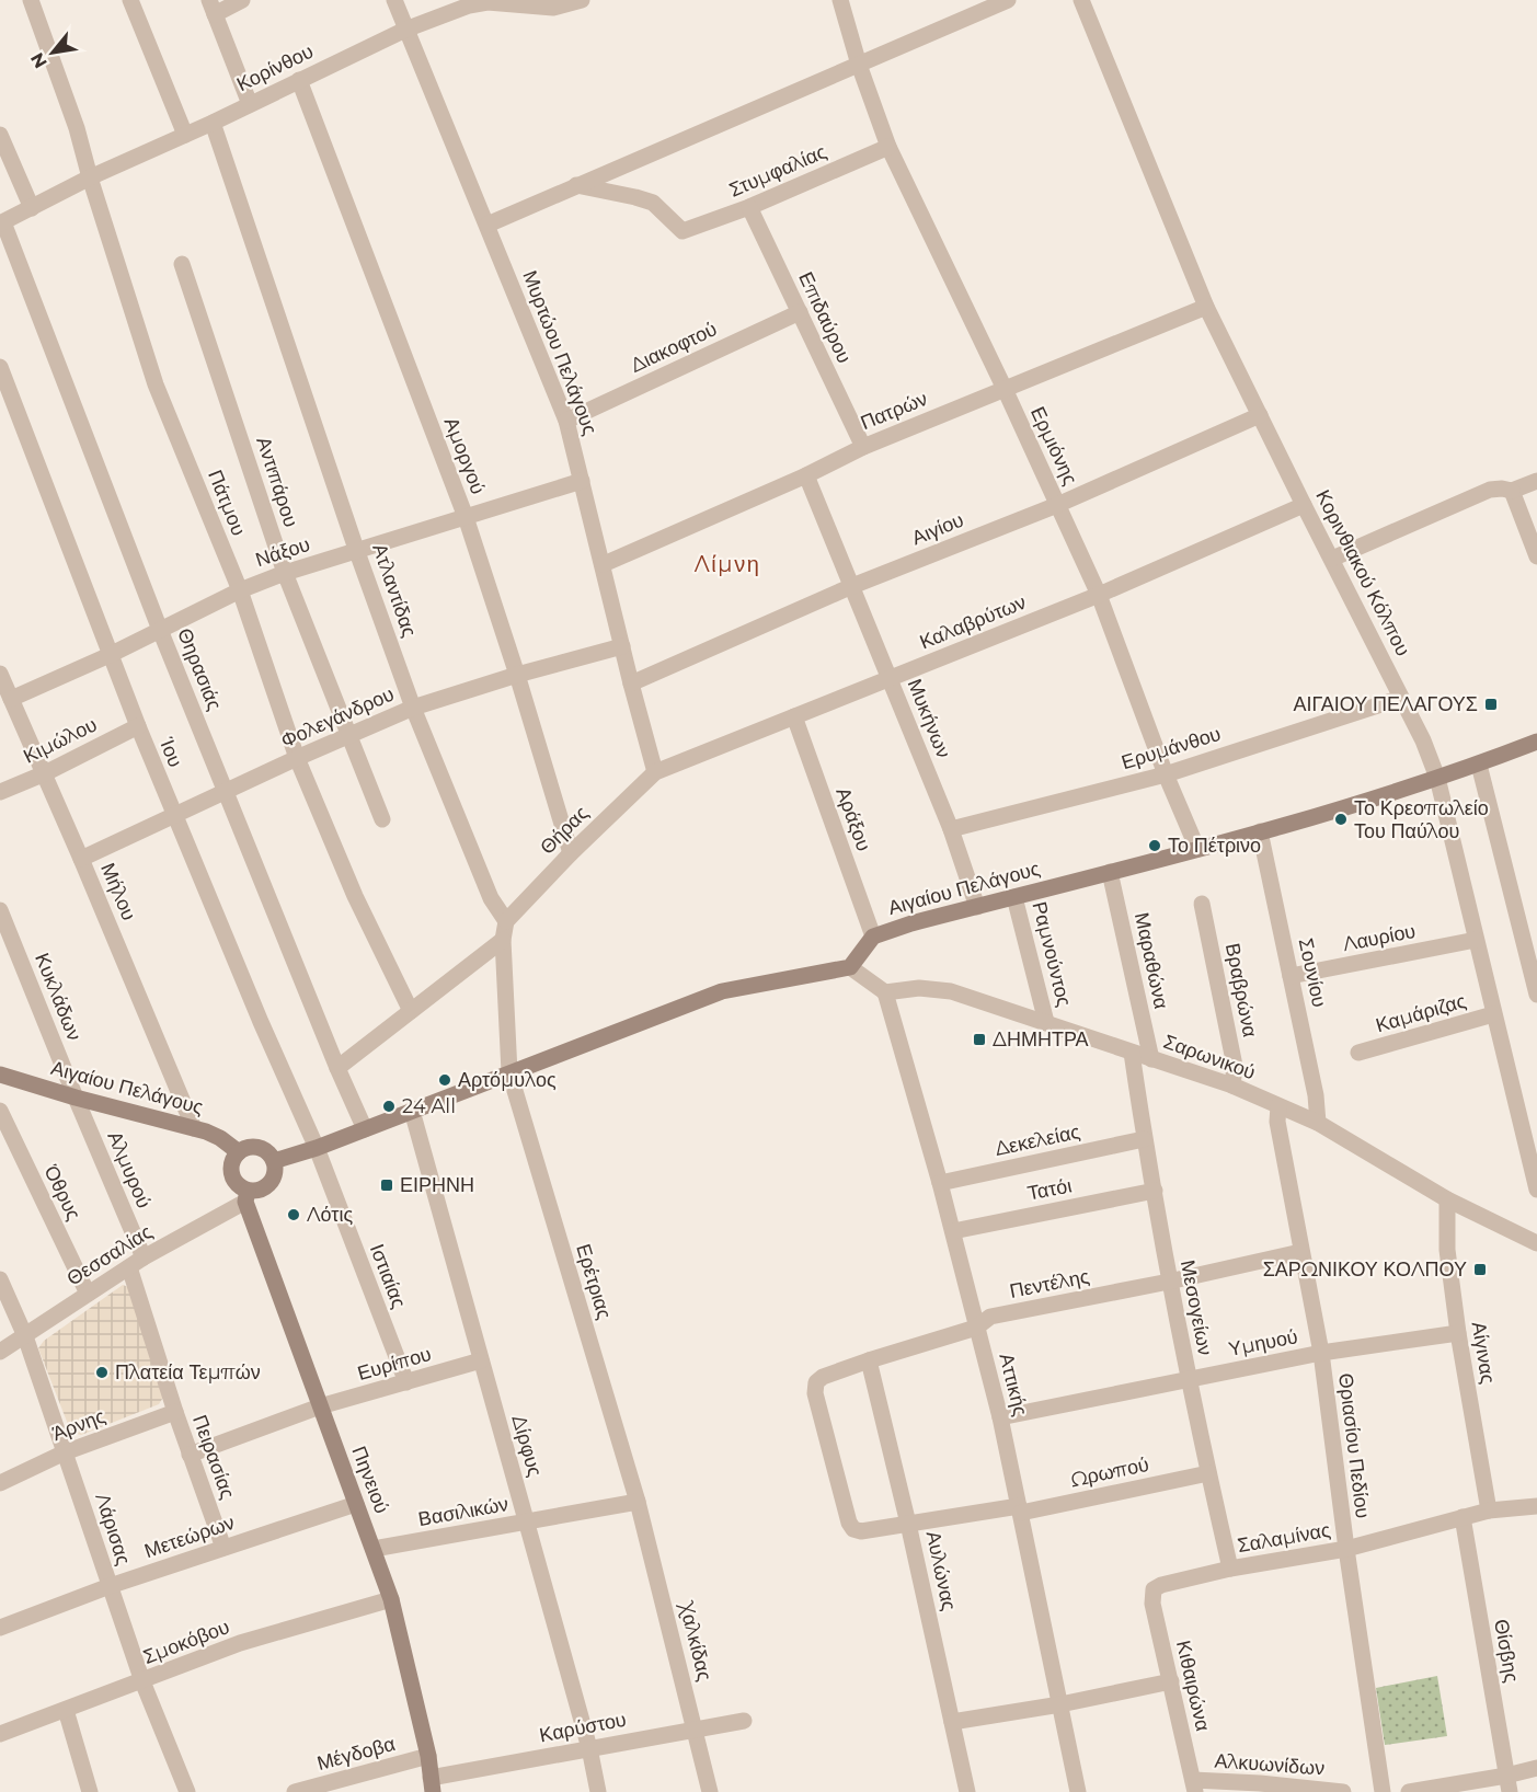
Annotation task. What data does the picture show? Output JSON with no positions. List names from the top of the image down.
{
  "streets": {
    "main road": ["Αιγαίου Πελάγους", "Πηνειού"],
    "street": [
      "Κορίνθου",
      "Στυμφαλίας",
      "Επιδαύρου",
      "Διακοφτού",
      "Μυρτώου Πελάγους",
      "Πατρών",
      "Ερμιόνης",
      "Αμοργού",
      "Αντιπάρου",
      "Πάτμου",
      "Αιγίου",
      "Νάξου",
      "Κορινθιακού Κόλπου",
      "Ατλαντίδας",
      "Καλαβρύτων",
      "Θηρασιάς",
      "Φολεγάνδρου",
      "Μυκήνων",
      "Κιμώλου",
      "Ερυμάνθου",
      "Ίου",
      "Αράξου",
      "Θήρας",
      "Μήλου",
      "Λαυρίου",
      "Ραμνούντος",
      "Μαραθώνα",
      "Σουνίου",
      "Βραβρώνα",
      "Κυκλάδων",
      "Καμάριζας",
      "Σαρωνικού",
      "Δεκελείας",
      "Αλμυρού",
      "Τατόι",
      "Όθρυς",
      "Θεσσαλίας",
      "Ιστιαίας",
      "Ερέτριας",
      "Πεντέλης",
      "Μεσογείων",
      "Υμηυού",
      "Αίγινας",
      "Ευρίπου",
      "Αττικής",
      "Άρνης",
      "Δίρφυς",
      "Θριασίου Πεδίου",
      "Πειρασίας",
      "Ωρωπού",
      "Βασιλικών",
      "Λάρισας",
      "Μετεώρων",
      "Σαλαμίνας",
      "Αυλώνας",
      "Σμοκόβου",
      "Χαλκίδας",
      "Θίσβης",
      "Κιθαιρώνα",
      "Καρύστου",
      "Μέγδοβα",
      "Αλκυωνίδων"
    ]
  },
  "crossings": [
    ["Κορίνθου", "Μυρτώου Πελάγους"],
    ["Κορίνθου", "Αμοργού"],
    ["Κορίνθου", "Πάτμου"],
    ["Κορίνθου", "Ατλαντίδας"],
    ["Κορίνθου", "Θηρασιάς"],
    ["Στυμφαλίας", "Επιδαύρου"],
    ["Στυμφαλίας", "Ερμιόνης"],
    ["Επιδαύρου", "Διακοφτού"],
    ["Επιδαύρου", "Πατρών"],
    ["Διακοφτού", "Μυρτώου Πελάγους"],
    ["Μυρτώου Πελάγους", "Πατρών"],
    ["Μυρτώου Πελάγους", "Αιγίου"],
    ["Μυρτώου Πελάγους", "Νάξου"],
    ["Μυρτώου Πελάγους", "Καλαβρύτων"],
    ["Μυρτώου Πελάγους", "Φολεγάνδρου"],
    ["Μυρτώου Πελάγους", "Θήρας"],
    ["Πατρών", "Ερμιόνης"],
    ["Πατρών", "Κορινθιακού Κόλπου"],
    ["Πατρών", "Μυκήνων"],
    ["Ερμιόνης", "Αιγίου"],
    ["Ερμιόνης", "Καλαβρύτων"],
    ["Ερμιόνης", "Ερυμάνθου"],
    ["Ερμιόνης", "Αιγαίου Πελάγους"],
    ["Αμοργού", "Νάξου"],
    ["Αμοργού", "Φολεγάνδρου"],
    ["Αμοργού", "Θήρας"],
    ["Αντιπάρου", "Νάξου"],
    ["Αντιπάρου", "Φολεγάνδρου"],
    ["Πάτμου", "Νάξου"],
    ["Πάτμου", "Φολεγάνδρου"],
    ["Αιγίου", "Κορινθιακού Κόλπου"],
    ["Αιγίου", "Μυκήνων"],
    ["Νάξου", "Ατλαντίδας"],
    ["Νάξου", "Θηρασιάς"],
    ["Νάξου", "Ίου"],
    ["Νάξου", "Μήλου"],
    ["Κορινθιακού Κόλπου", "Καλαβρύτων"],
    ["Κορινθιακού Κόλπου", "Ερυμάνθου"],
    ["Κορινθιακού Κόλπου", "Αιγαίου Πελάγους"],
    ["Κορινθιακού Κόλπου", "Λαυρίου"],
    ["Κορινθιακού Κόλπου", "Καμάριζας"],
    ["Ατλαντίδας", "Φολεγάνδρου"],
    ["Ατλαντίδας", "Θήρας"],
    ["Καλαβρύτων", "Μυκήνων"],
    ["Καλαβρύτων", "Αράξου"],
    ["Καλαβρύτων", "Θήρας"],
    ["Θηρασιάς", "Φολεγάνδρου"],
    ["Φολεγάνδρου", "Ίου"],
    ["Φολεγάνδρου", "Μήλου"],
    ["Μυκήνων", "Ερυμάνθου"],
    ["Μυκήνων", "Αιγαίου Πελάγους"],
    ["Κιμώλου", "Ίου"],
    ["Κιμώλου", "Μήλου"],
    ["Ίου", "Ιστιαίας"],
    ["Αράξου", "Αιγαίου Πελάγους"],
    ["Αιγαίου Πελάγους", "Μήλου"],
    ["Αιγαίου Πελάγους", "Ραμνούντος"],
    ["Αιγαίου Πελάγους", "Μαραθώνα"],
    ["Αιγαίου Πελάγους", "Σουνίου"],
    ["Αιγαίου Πελάγους", "Κυκλάδων"],
    ["Αιγαίου Πελάγους", "Αλμυρού"],
    ["Αιγαίου Πελάγους", "Θεσσαλίας"],
    ["Αιγαίου Πελάγους", "Πηνειού"],
    ["Λαυρίου", "Σουνίου"],
    ["Ραμνούντος", "Σαρωνικού"],
    ["Μαραθώνα", "Σαρωνικού"],
    ["Σουνίου", "Σαρωνικού"],
    ["Βραβρώνα", "Σαρωνικού"],
    ["Κυκλάδων", "Αλμυρού"],
    ["Σαρωνικού", "Μεσογείων"],
    ["Σαρωνικού", "Αίγινας"],
    ["Σαρωνικού", "Αττικής"],
    ["Σαρωνικού", "Θριασίου Πεδίου"],
    ["Δεκελείας", "Μεσογείων"],
    ["Δεκελείας", "Αττικής"],
    ["Αλμυρού", "Θεσσαλίας"],
    ["Τατόι", "Μεσογείων"],
    ["Τατόι", "Αττικής"],
    ["Όθρυς", "Θεσσαλίας"],
    ["Θεσσαλίας", "Πειρασίας"],
    ["Θεσσαλίας", "Πηνειού"],
    ["Θεσσαλίας", "Λάρισας"],
    ["Ιστιαίας", "Ευρίπου"],
    ["Ερέτριας", "Βασιλικών"],
    ["Ερέτριας", "Χαλκίδας"],
    ["Πεντέλης", "Μεσογείων"],
    ["Πεντέλης", "Αττικής"],
    ["Πεντέλης", "Θριασίου Πεδίου"],
    ["Πεντέλης", "Ωρωπού"],
    ["Πεντέλης", "Αυλώνας"],
    ["Μεσογείων", "Υμηυού"],
    ["Μεσογείων", "Ωρωπού"],
    ["Μεσογείων", "Σαλαμίνας"],
    ["Υμηυού", "Αίγινας"],
    ["Υμηυού", "Αττικής"],
    ["Υμηυού", "Θριασίου Πεδίου"],
    ["Αίγινας", "Σαλαμίνας"],
    ["Ευρίπου", "Δίρφυς"],
    ["Ευρίπου", "Πειρασίας"],
    ["Ευρίπου", "Πηνειού"],
    ["Αττικής", "Ωρωπού"],
    ["Άρνης", "Πειρασίας"],
    ["Άρνης", "Λάρισας"],
    ["Δίρφυς", "Βασιλικών"],
    ["Δίρφυς", "Καρύστου"],
    ["Θριασίου Πεδίου", "Σαλαμίνας"],
    ["Πειρασίας", "Μετεώρων"],
    ["Ωρωπού", "Αυλώνας"],
    ["Πηνειού", "Βασιλικών"],
    ["Πηνειού", "Μετεώρων"],
    ["Πηνειού", "Σμοκόβου"],
    ["Πηνειού", "Καρύστου"],
    ["Πηνειού", "Μέγδοβα"],
    ["Βασιλικών", "Χαλκίδας"],
    ["Λάρισας", "Μετεώρων"],
    ["Λάρισας", "Σμοκόβου"],
    ["Σαλαμίνας", "Θίσβης"],
    ["Σαλαμίνας", "Κιθαιρώνα"],
    ["Χαλκίδας", "Καρύστου"],
    ["Κιθαιρώνα", "Αλκυωνίδων"]
  ],
  "districts": ["Λίμνη"],
  "places": {
    "transit": [
      "ΑΙΓΑΙΟΥ ΠΕΛΑΓΟΥΣ",
      "ΔΗΜΗΤΡΑ",
      "ΕΙΡΗΝΗ",
      "ΣΑΡΩΝΙΚΟΥ ΚΟΛΠΟΥ"
    ],
    "other": [
      "Το Κρεοπωλείο Του Παύλου",
      "Το Πέτρινο",
      "Αρτόμυλος",
      "24 All",
      "Λότις",
      "Πλατεία Τεμπών"
    ]
  },
  "north": "bottom left"
}
